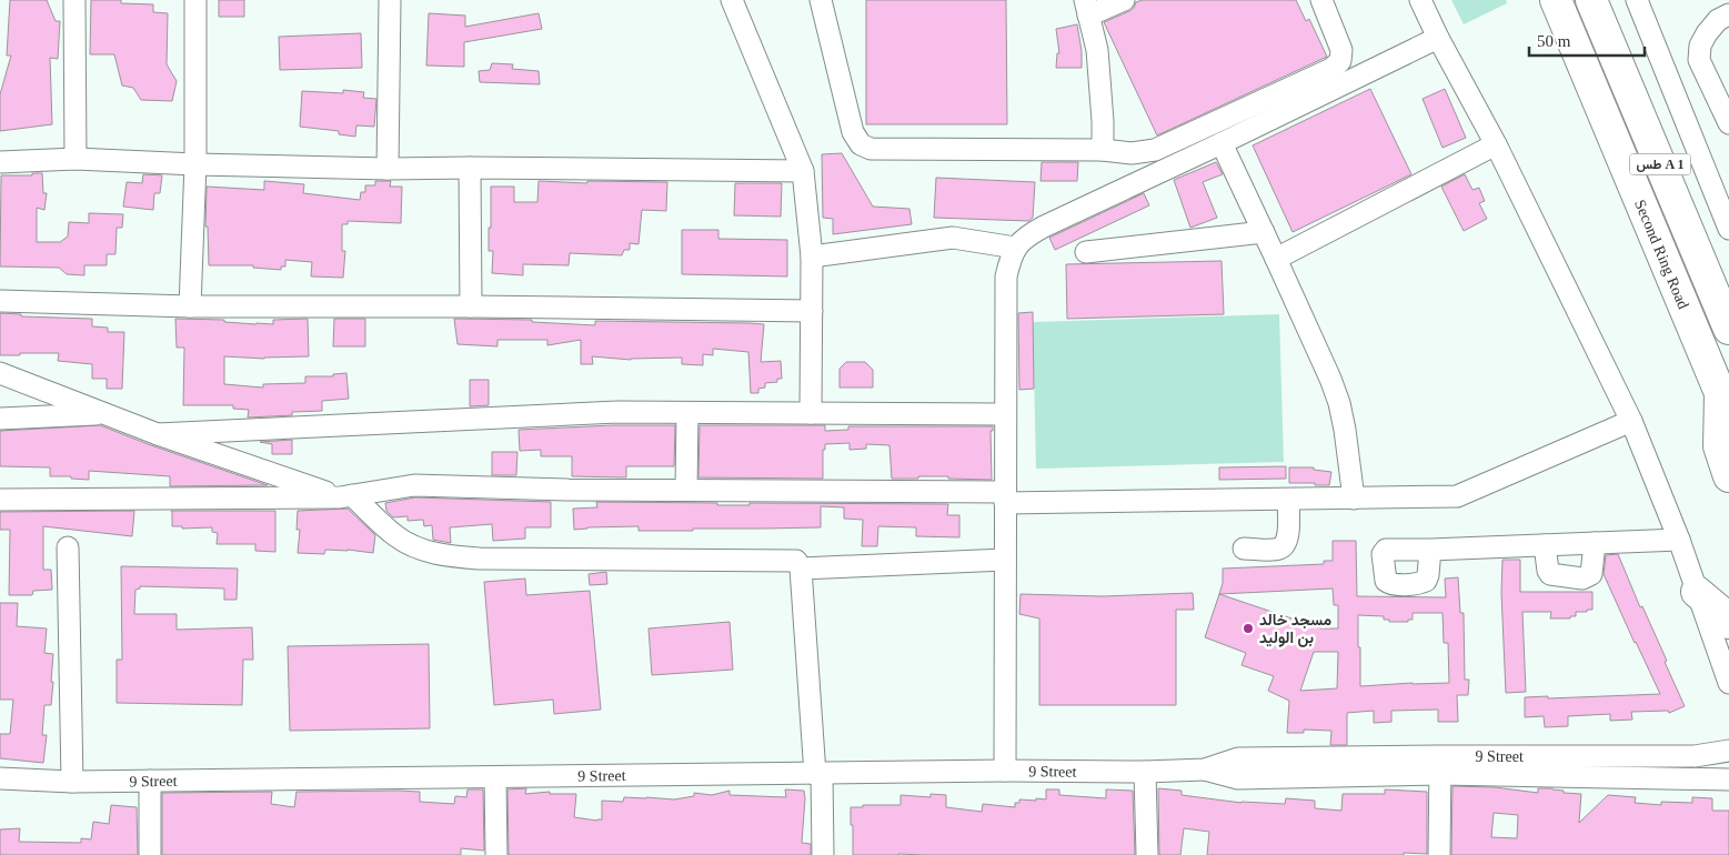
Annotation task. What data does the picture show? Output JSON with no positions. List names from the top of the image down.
{
  "streets": {
    "highway": ["طس A 1", "Second Ring Road"],
    "street": ["9 Street"]
  },
  "places": ["مسجد خالد بن الوليد"],
  "scale_bar": "50 m"
}
